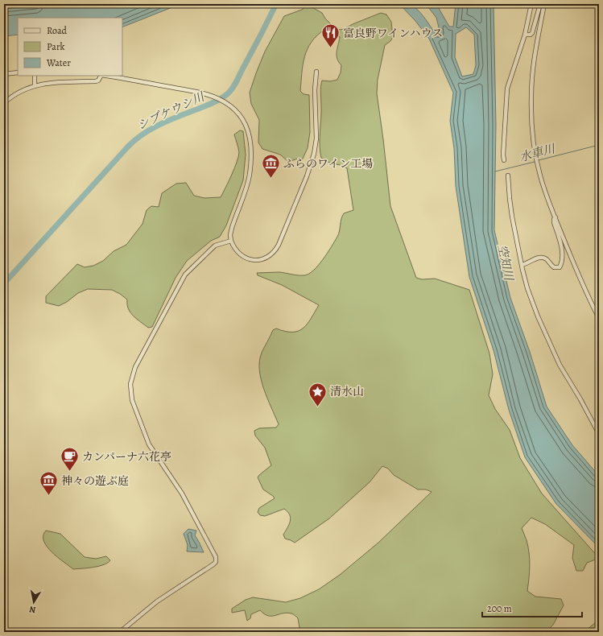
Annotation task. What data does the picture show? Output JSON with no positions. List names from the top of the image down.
{
  "water": ["シブケウシ川", "水車川", "空知川"],
  "places": {
    "restaurant": ["富良野ワインハウス"],
    "museum": ["ふらのワイン工場", "神々の遊ぶ庭"],
    "place": ["清水山"],
    "cafe": ["カンパーナ六花亭"]
  },
  "legend": ["Road", "Park", "Water"],
  "scale_bar": "200 m",
  "north": "bottom"
}
